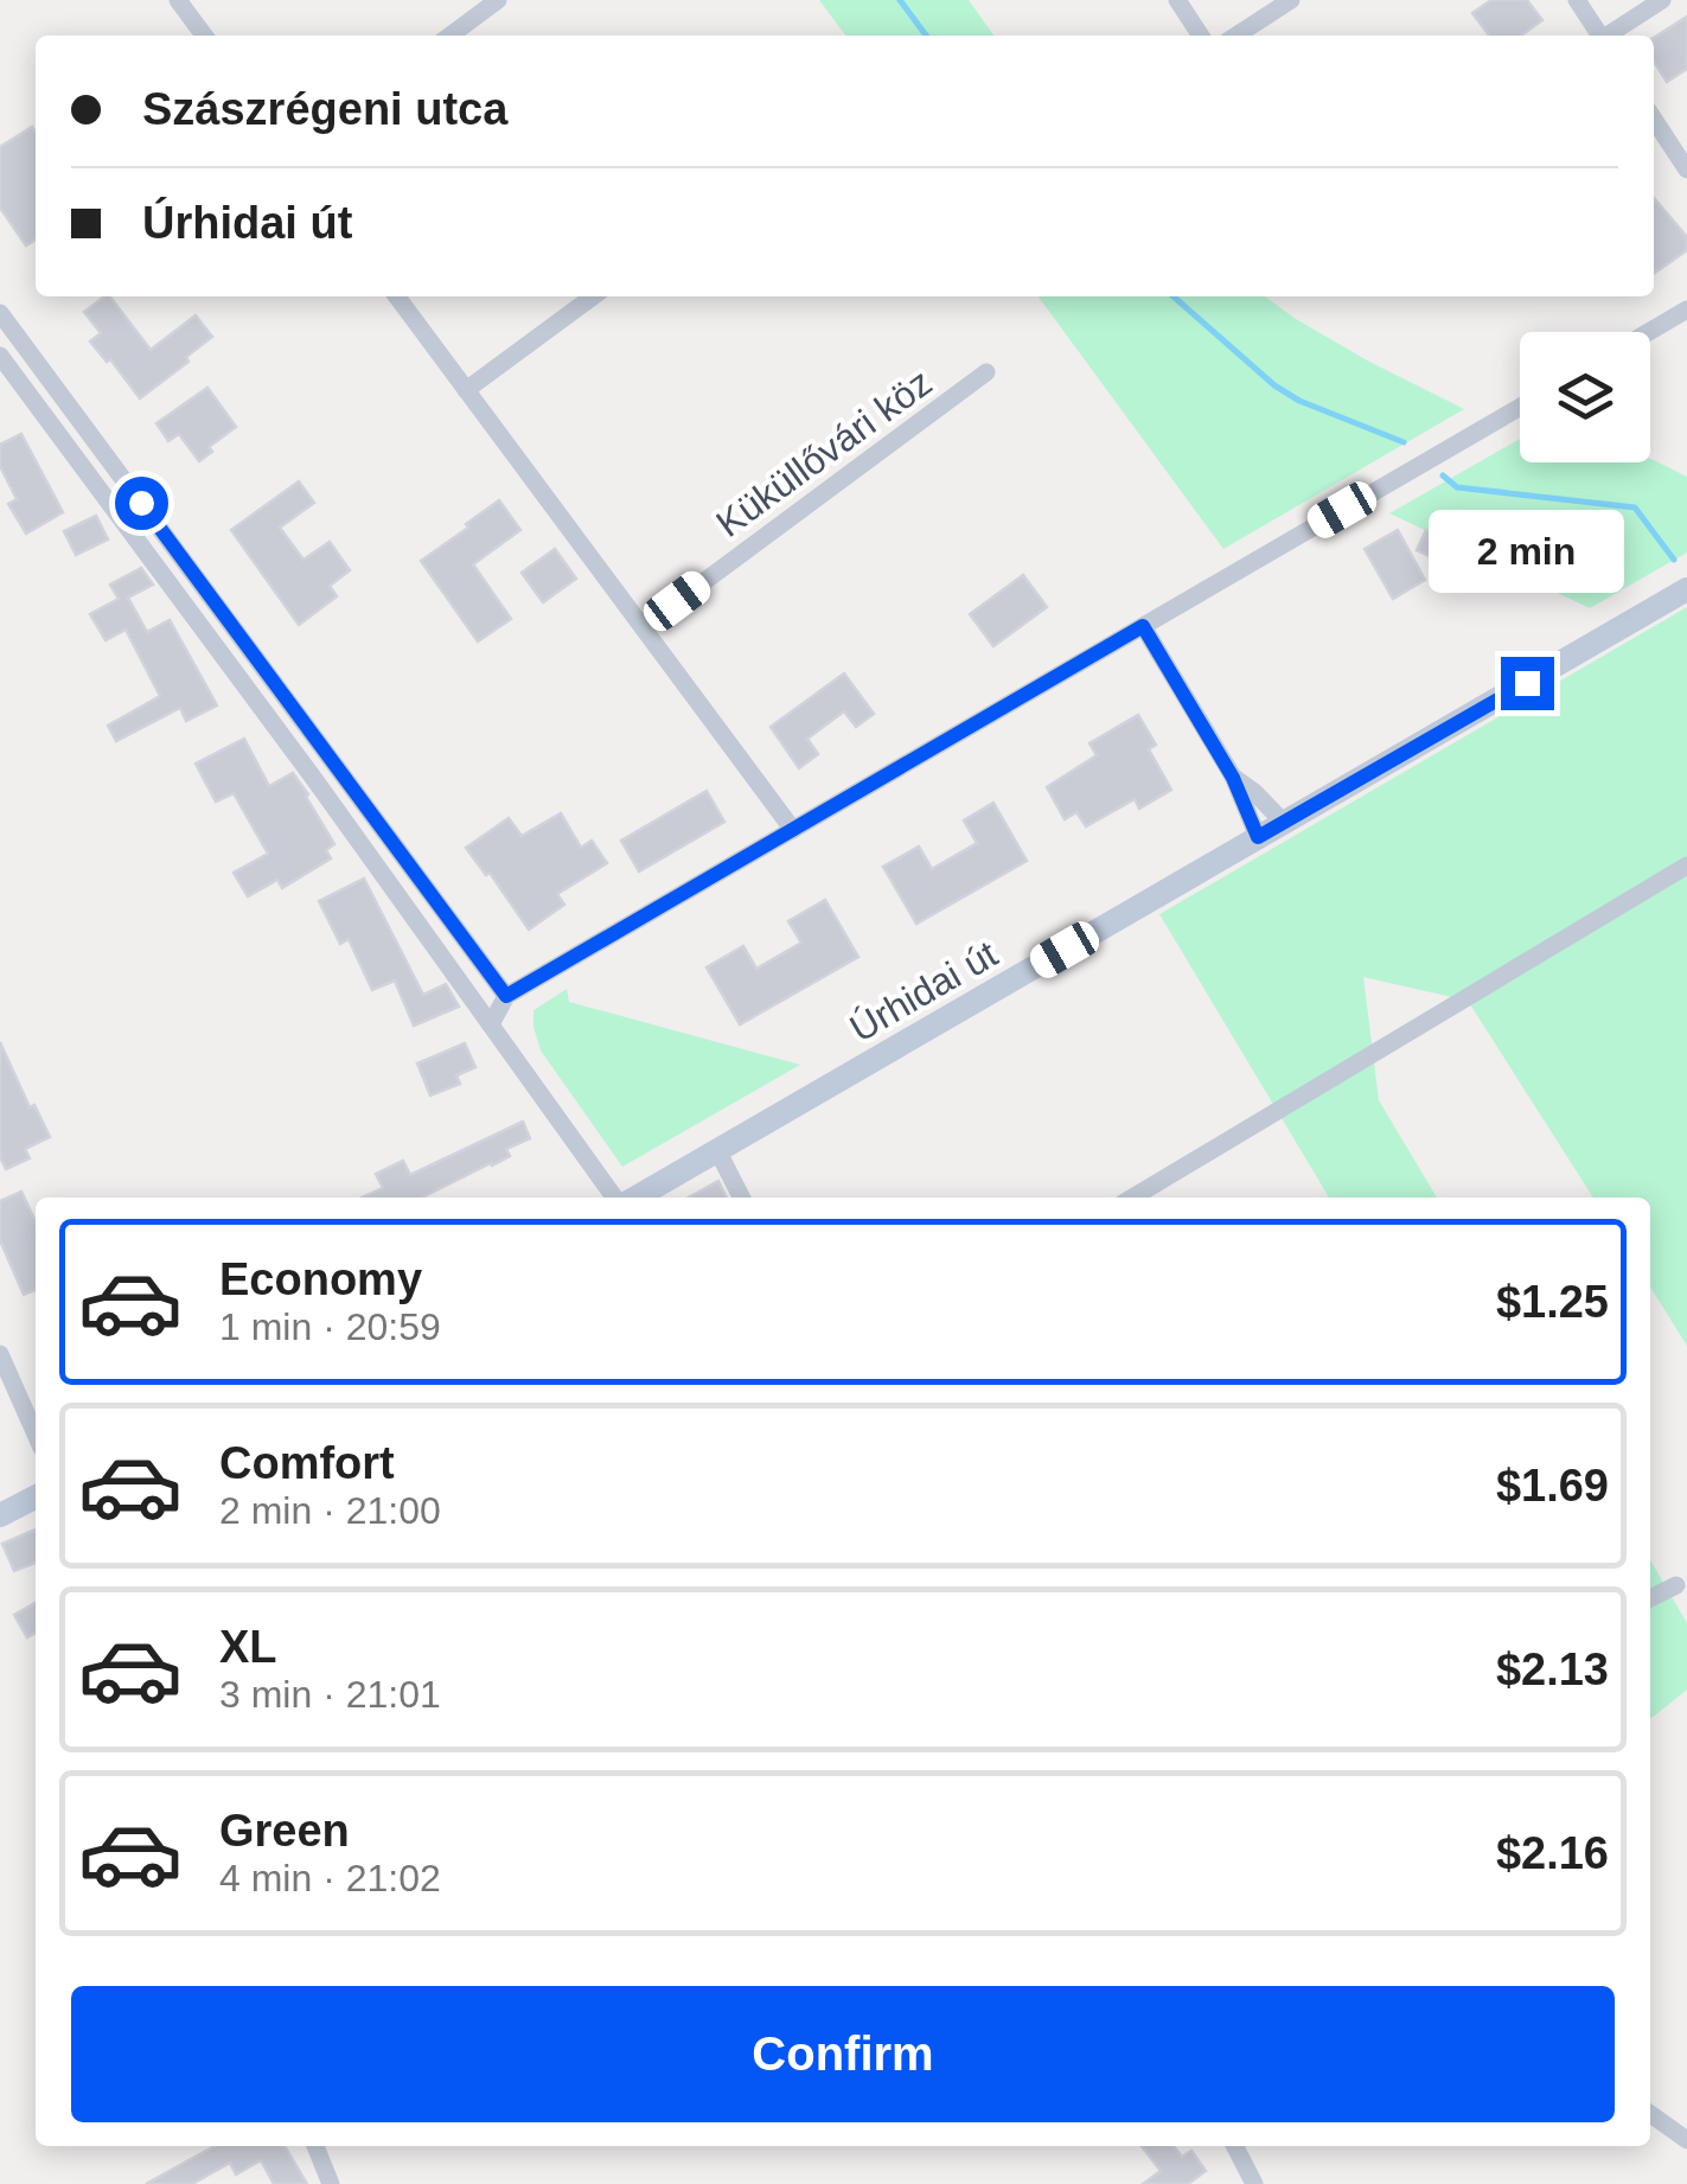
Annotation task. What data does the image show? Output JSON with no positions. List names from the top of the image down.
{
  "streets": {
    "main road": ["Úrhidai út"],
    "street": ["Küküllővári köz"]
  },
  "page": {
    "banner": ["Szászrégeni utca", "Úrhidai út"],
    "bubble": "2 min",
    "list": [
      {
        "name": "Economy",
        "note": "1 min · 20:59",
        "value": "$1.25"
      },
      {
        "name": "Comfort",
        "note": "2 min · 21:00",
        "value": "$1.69"
      },
      {
        "name": "XL",
        "note": "3 min · 21:01",
        "value": "$2.13"
      },
      {
        "name": "Green",
        "note": "4 min · 21:02",
        "value": "$2.16"
      }
    ],
    "buttons": "Confirm"
  }
}
